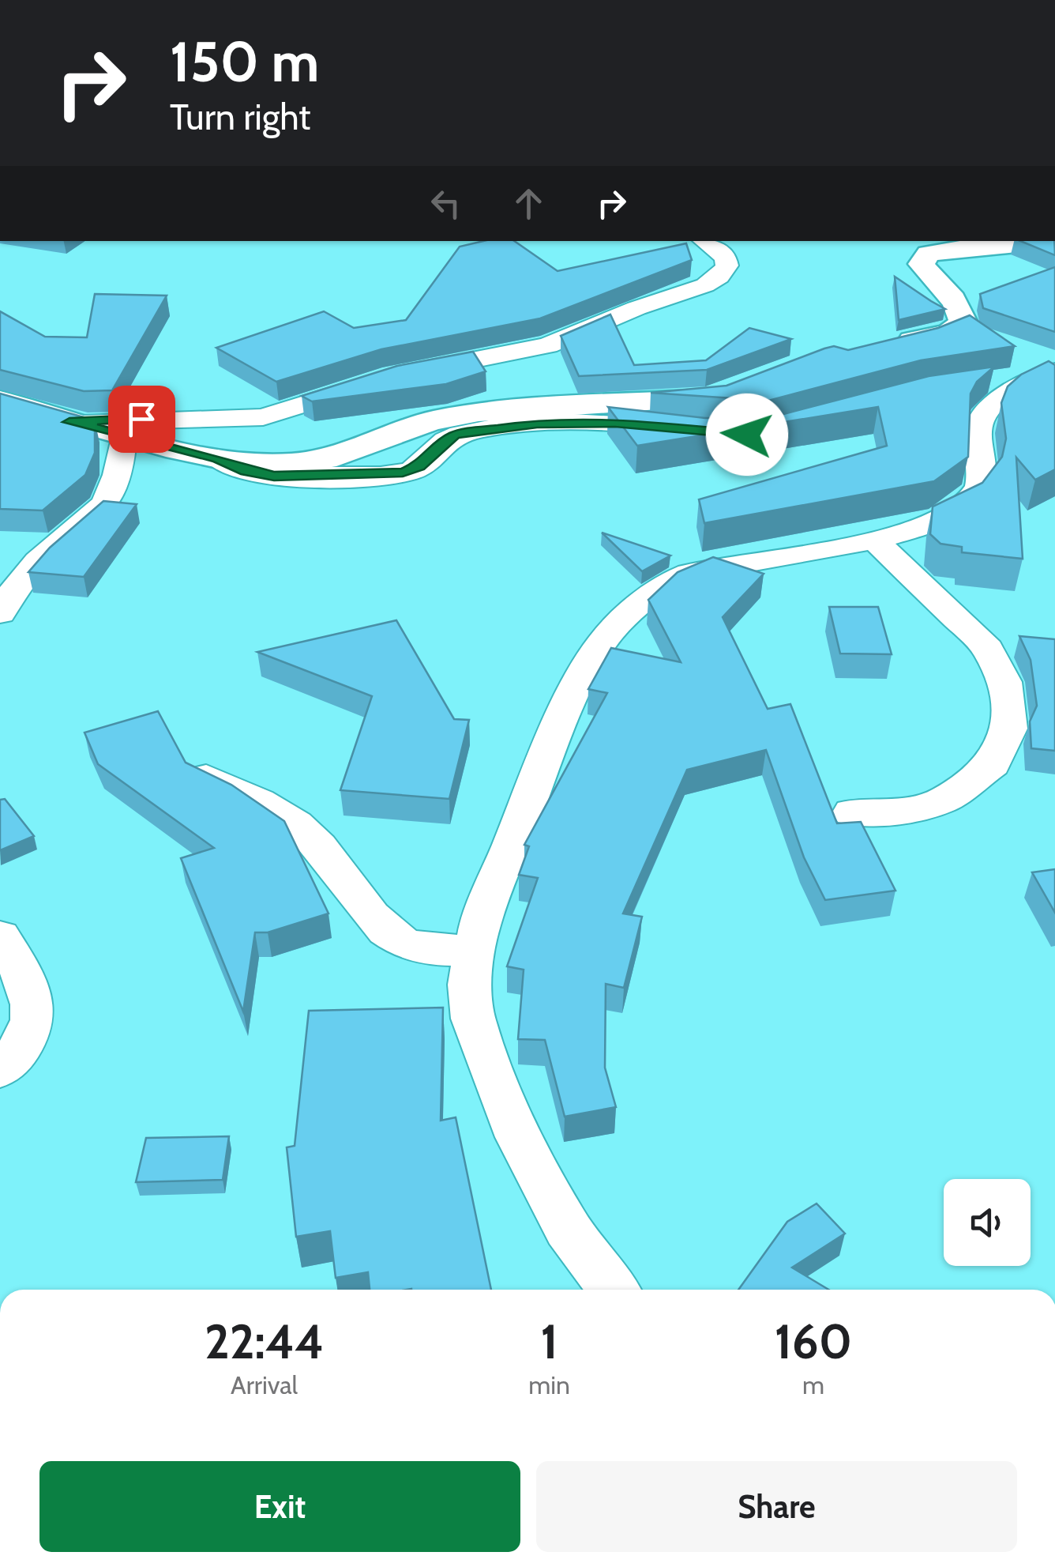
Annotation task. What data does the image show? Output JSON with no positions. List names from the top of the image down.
{
  "page": {
    "turn": ["150 m", "Turn right"],
    "eta": [
      "22:44",
      "Arrival",
      "1",
      "min",
      "160",
      "m"
    ],
    "buttons": ["Exit", "Share"]
  }
}
